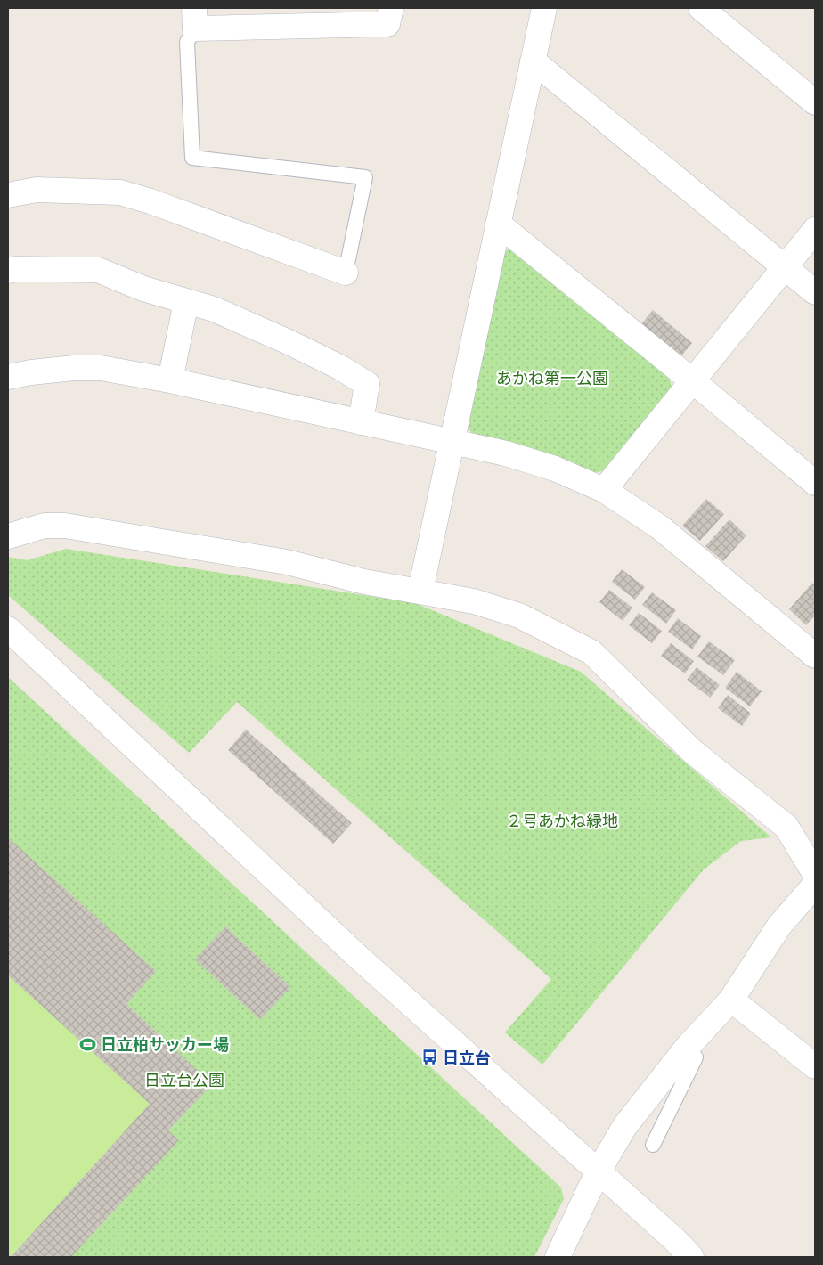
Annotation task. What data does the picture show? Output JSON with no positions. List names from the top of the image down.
{
  "parks": ["あかね第一公園", "２号あかね緑地", "日立台公園"],
  "places": {
    "sports": ["日立柏サッカー場"],
    "bus stop": ["日立台"]
  }
}
